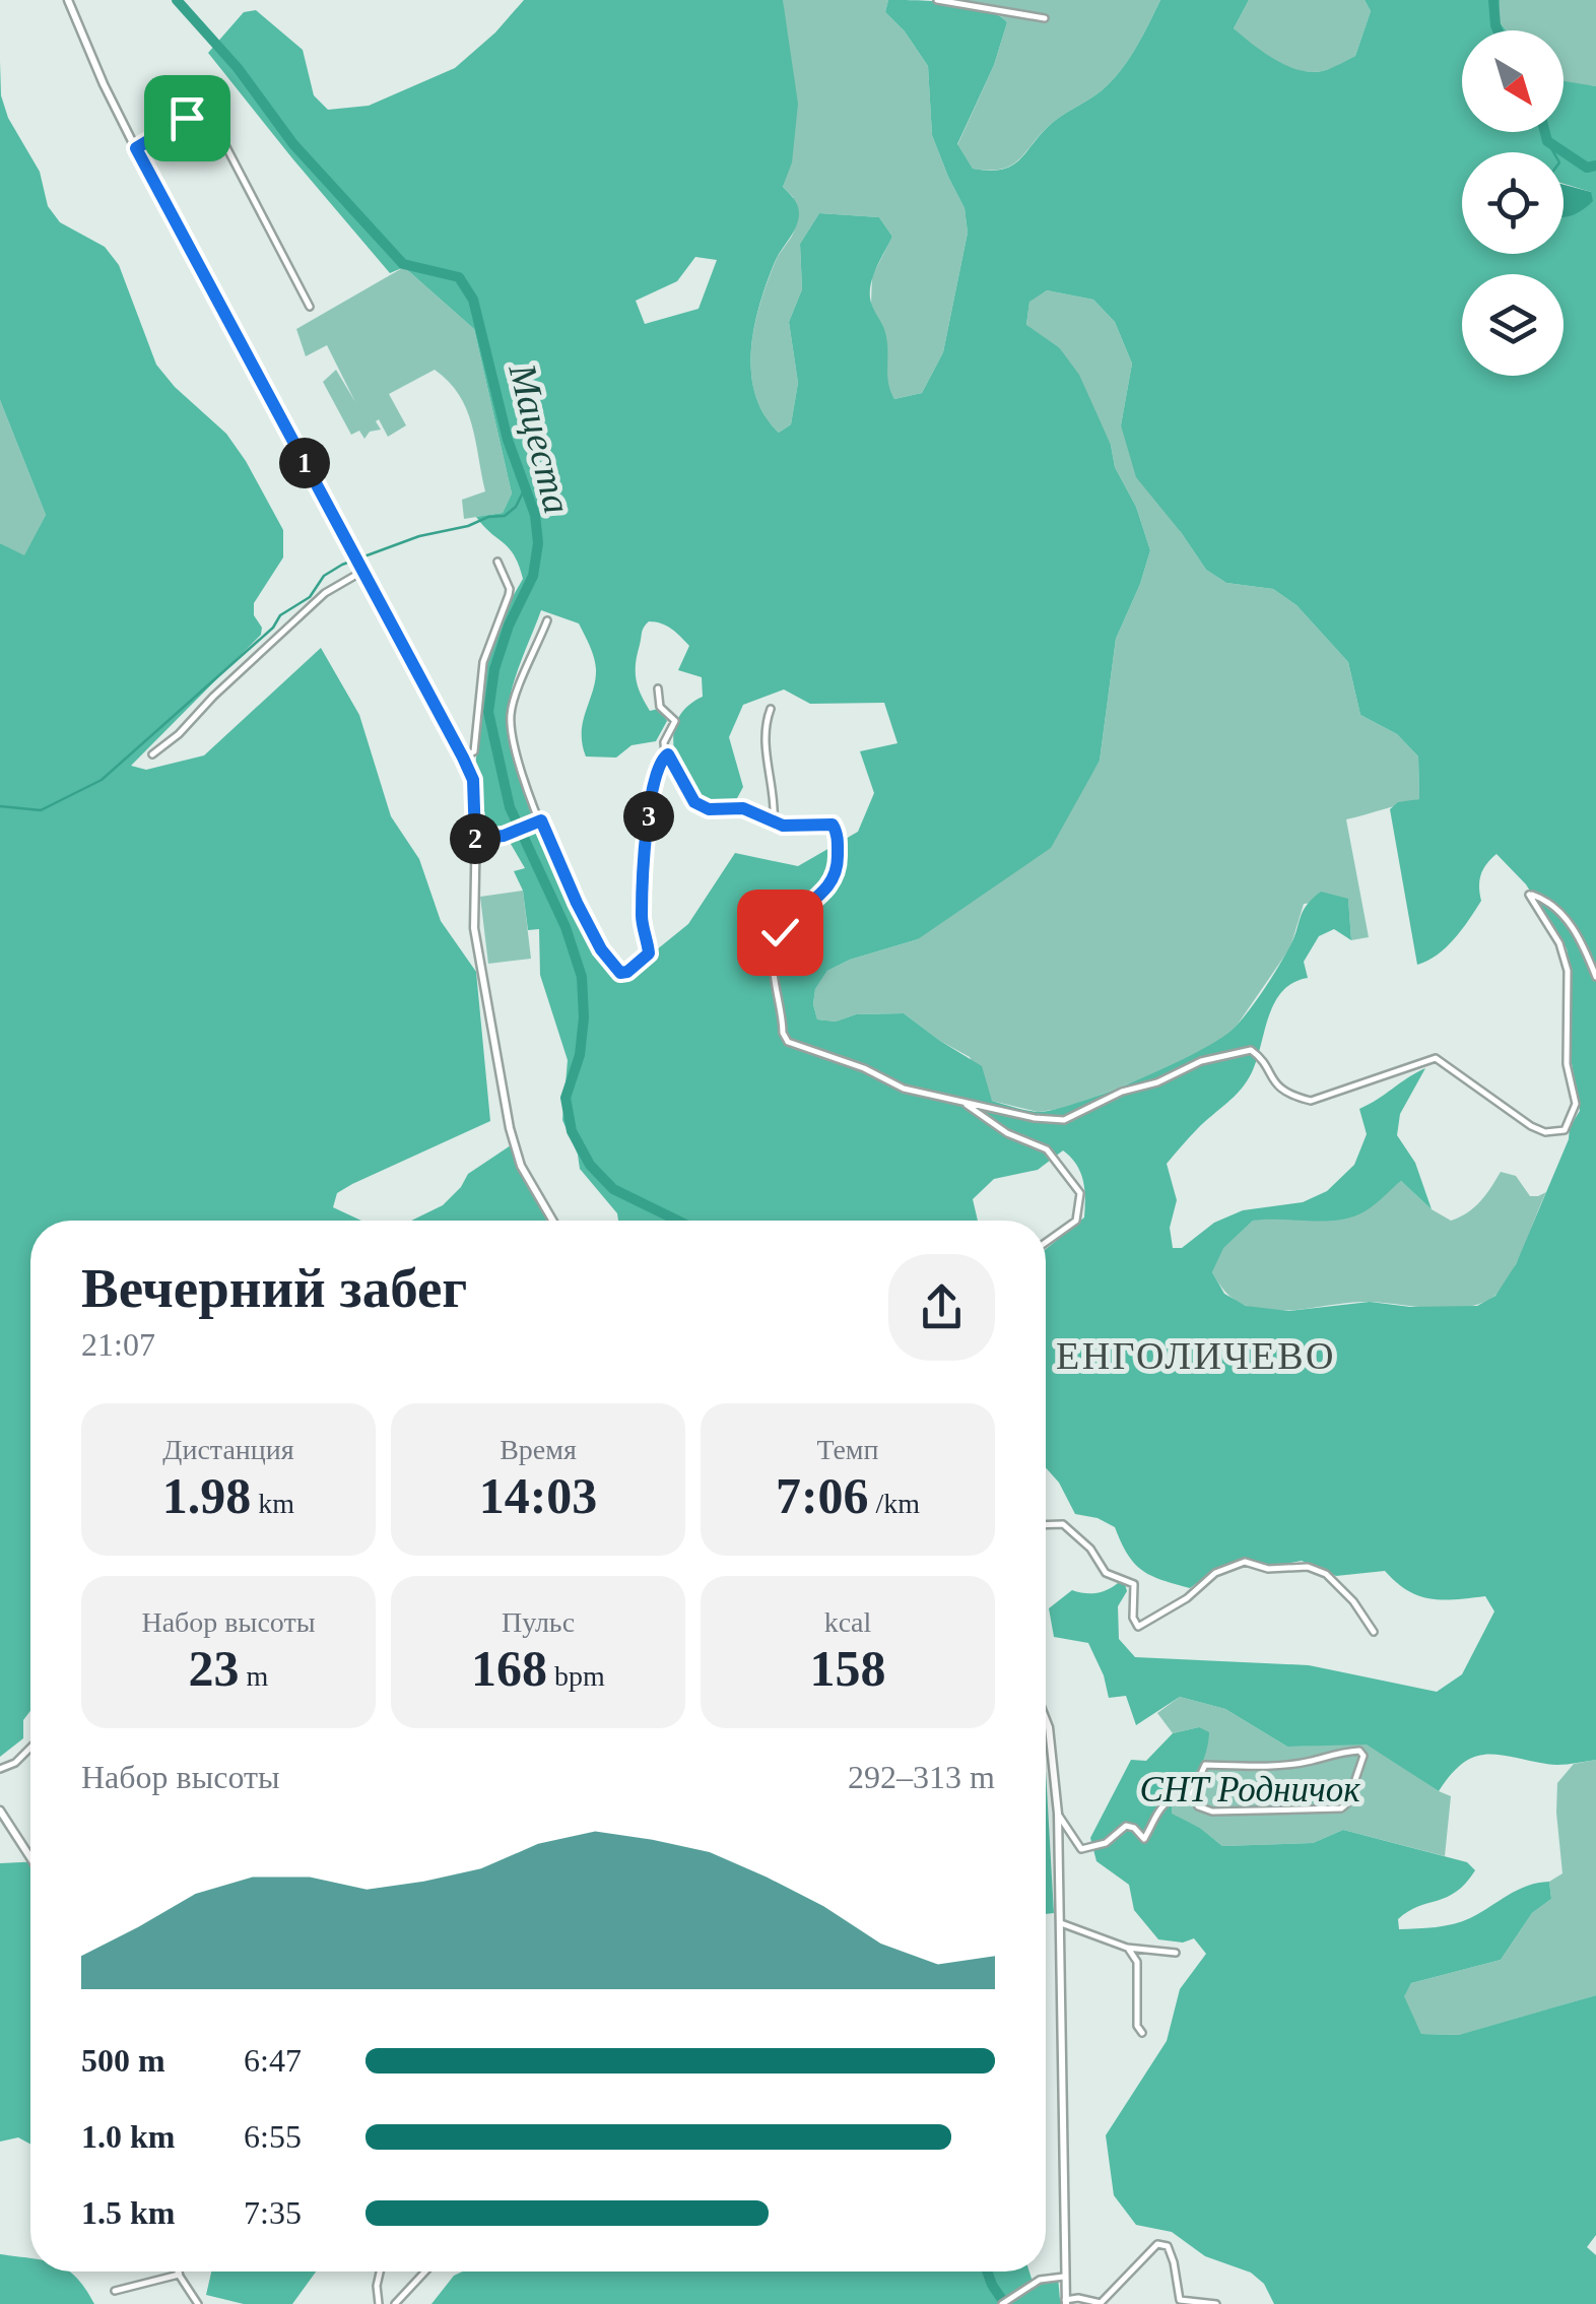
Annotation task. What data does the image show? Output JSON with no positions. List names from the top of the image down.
{
  "districts": ["ЕНГОЛИЧЕВО"],
  "water": ["Мацеста"],
  "parks": ["СНТ Родничок"],
  "north": "bottom right",
  "page": {
    "pins": ["1", "3", "2"],
    "heading": ["Вечерний забег", "21:07"],
    "stats": [
      ["Дистанция", "1.98 km"],
      ["Время", "14:03"],
      ["Темп", "7:06 /km"],
      ["Набор высоты", "23 m"],
      ["Пульс", "168 bpm"],
      ["kcal", "158"]
    ],
    "chart": ["Набор высоты", "292–313 m"],
    "list": [
      {
        "name": "500 m",
        "note": "6:47"
      },
      {
        "name": "1.0 km",
        "note": "6:55"
      },
      {
        "name": "1.5 km",
        "note": "7:35"
      }
    ]
  }
}
